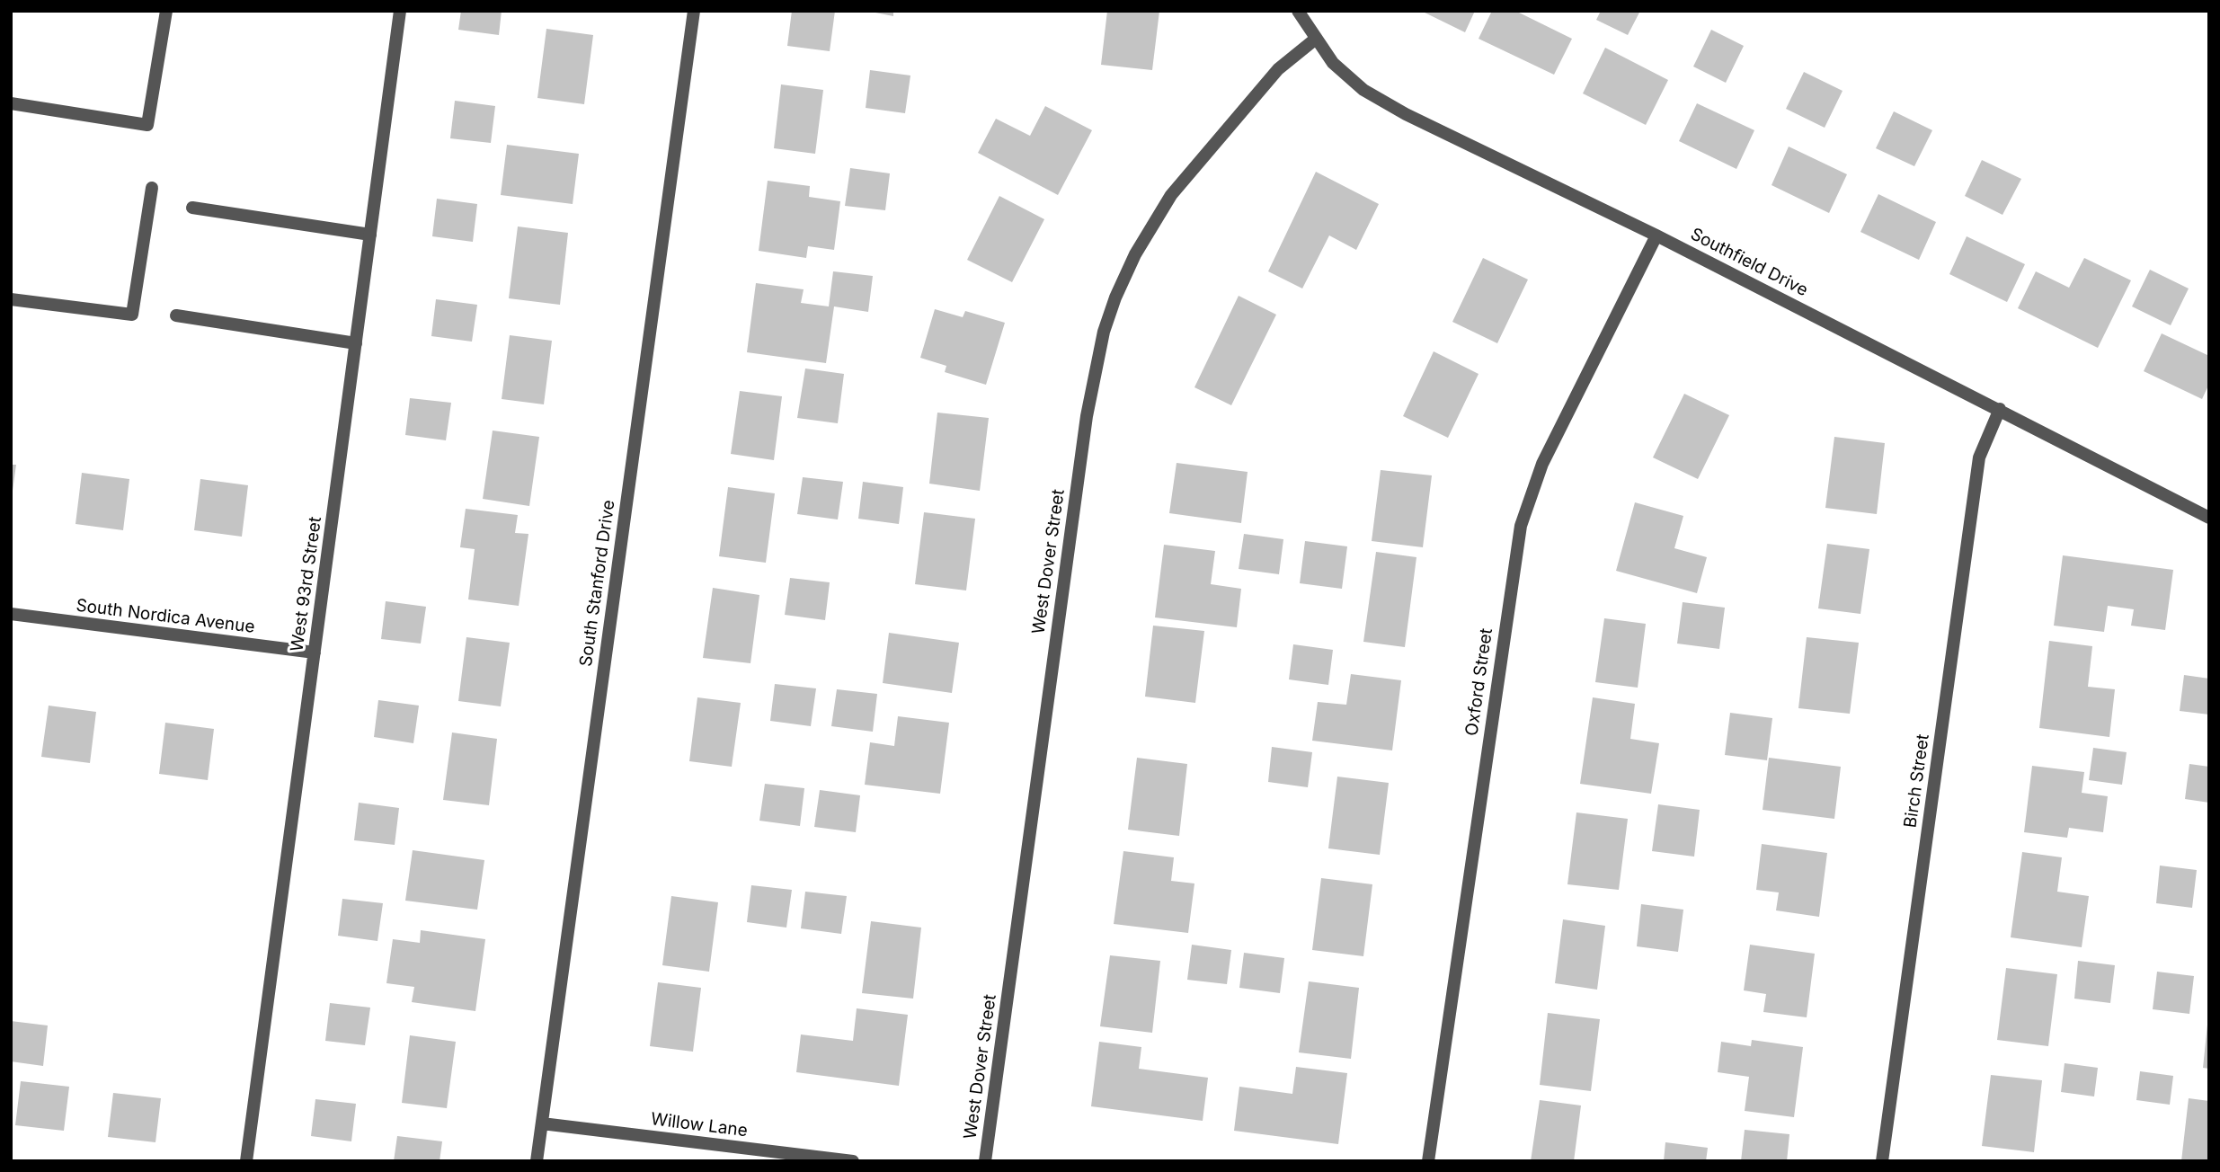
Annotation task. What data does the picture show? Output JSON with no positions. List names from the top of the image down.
{
  "streets": {
    "street": [
      "Southfield Drive",
      "West Dover Street",
      "South Stanford Drive",
      "West 93rd Street",
      "South Nordica Avenue",
      "Oxford Street",
      "Birch Street",
      "Willow Lane"
    ]
  },
  "crossings": [
    ["Southfield Drive", "West Dover Street"],
    ["Southfield Drive", "Oxford Street"],
    ["Southfield Drive", "Birch Street"],
    ["South Stanford Drive", "Willow Lane"],
    ["West 93rd Street", "South Nordica Avenue"]
  ]
}
